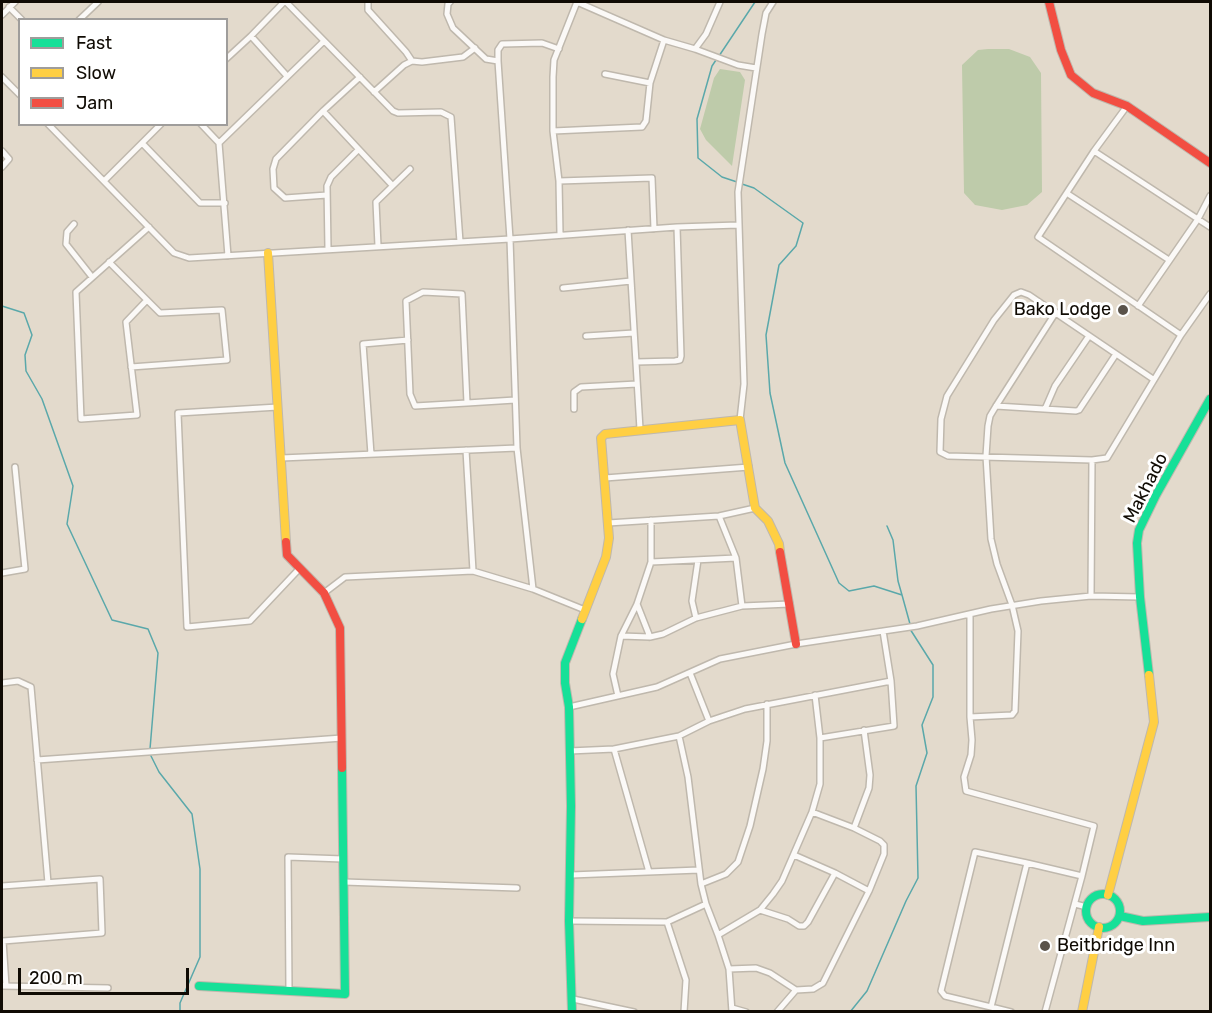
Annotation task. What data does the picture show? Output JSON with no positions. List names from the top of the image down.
{
  "streets": {
    "street": ["Makhado"]
  },
  "places": ["Bako Lodge", "Beitbridge Inn"],
  "legend": ["Fast", "Slow", "Jam"],
  "scale_bar": "200 m"
}
